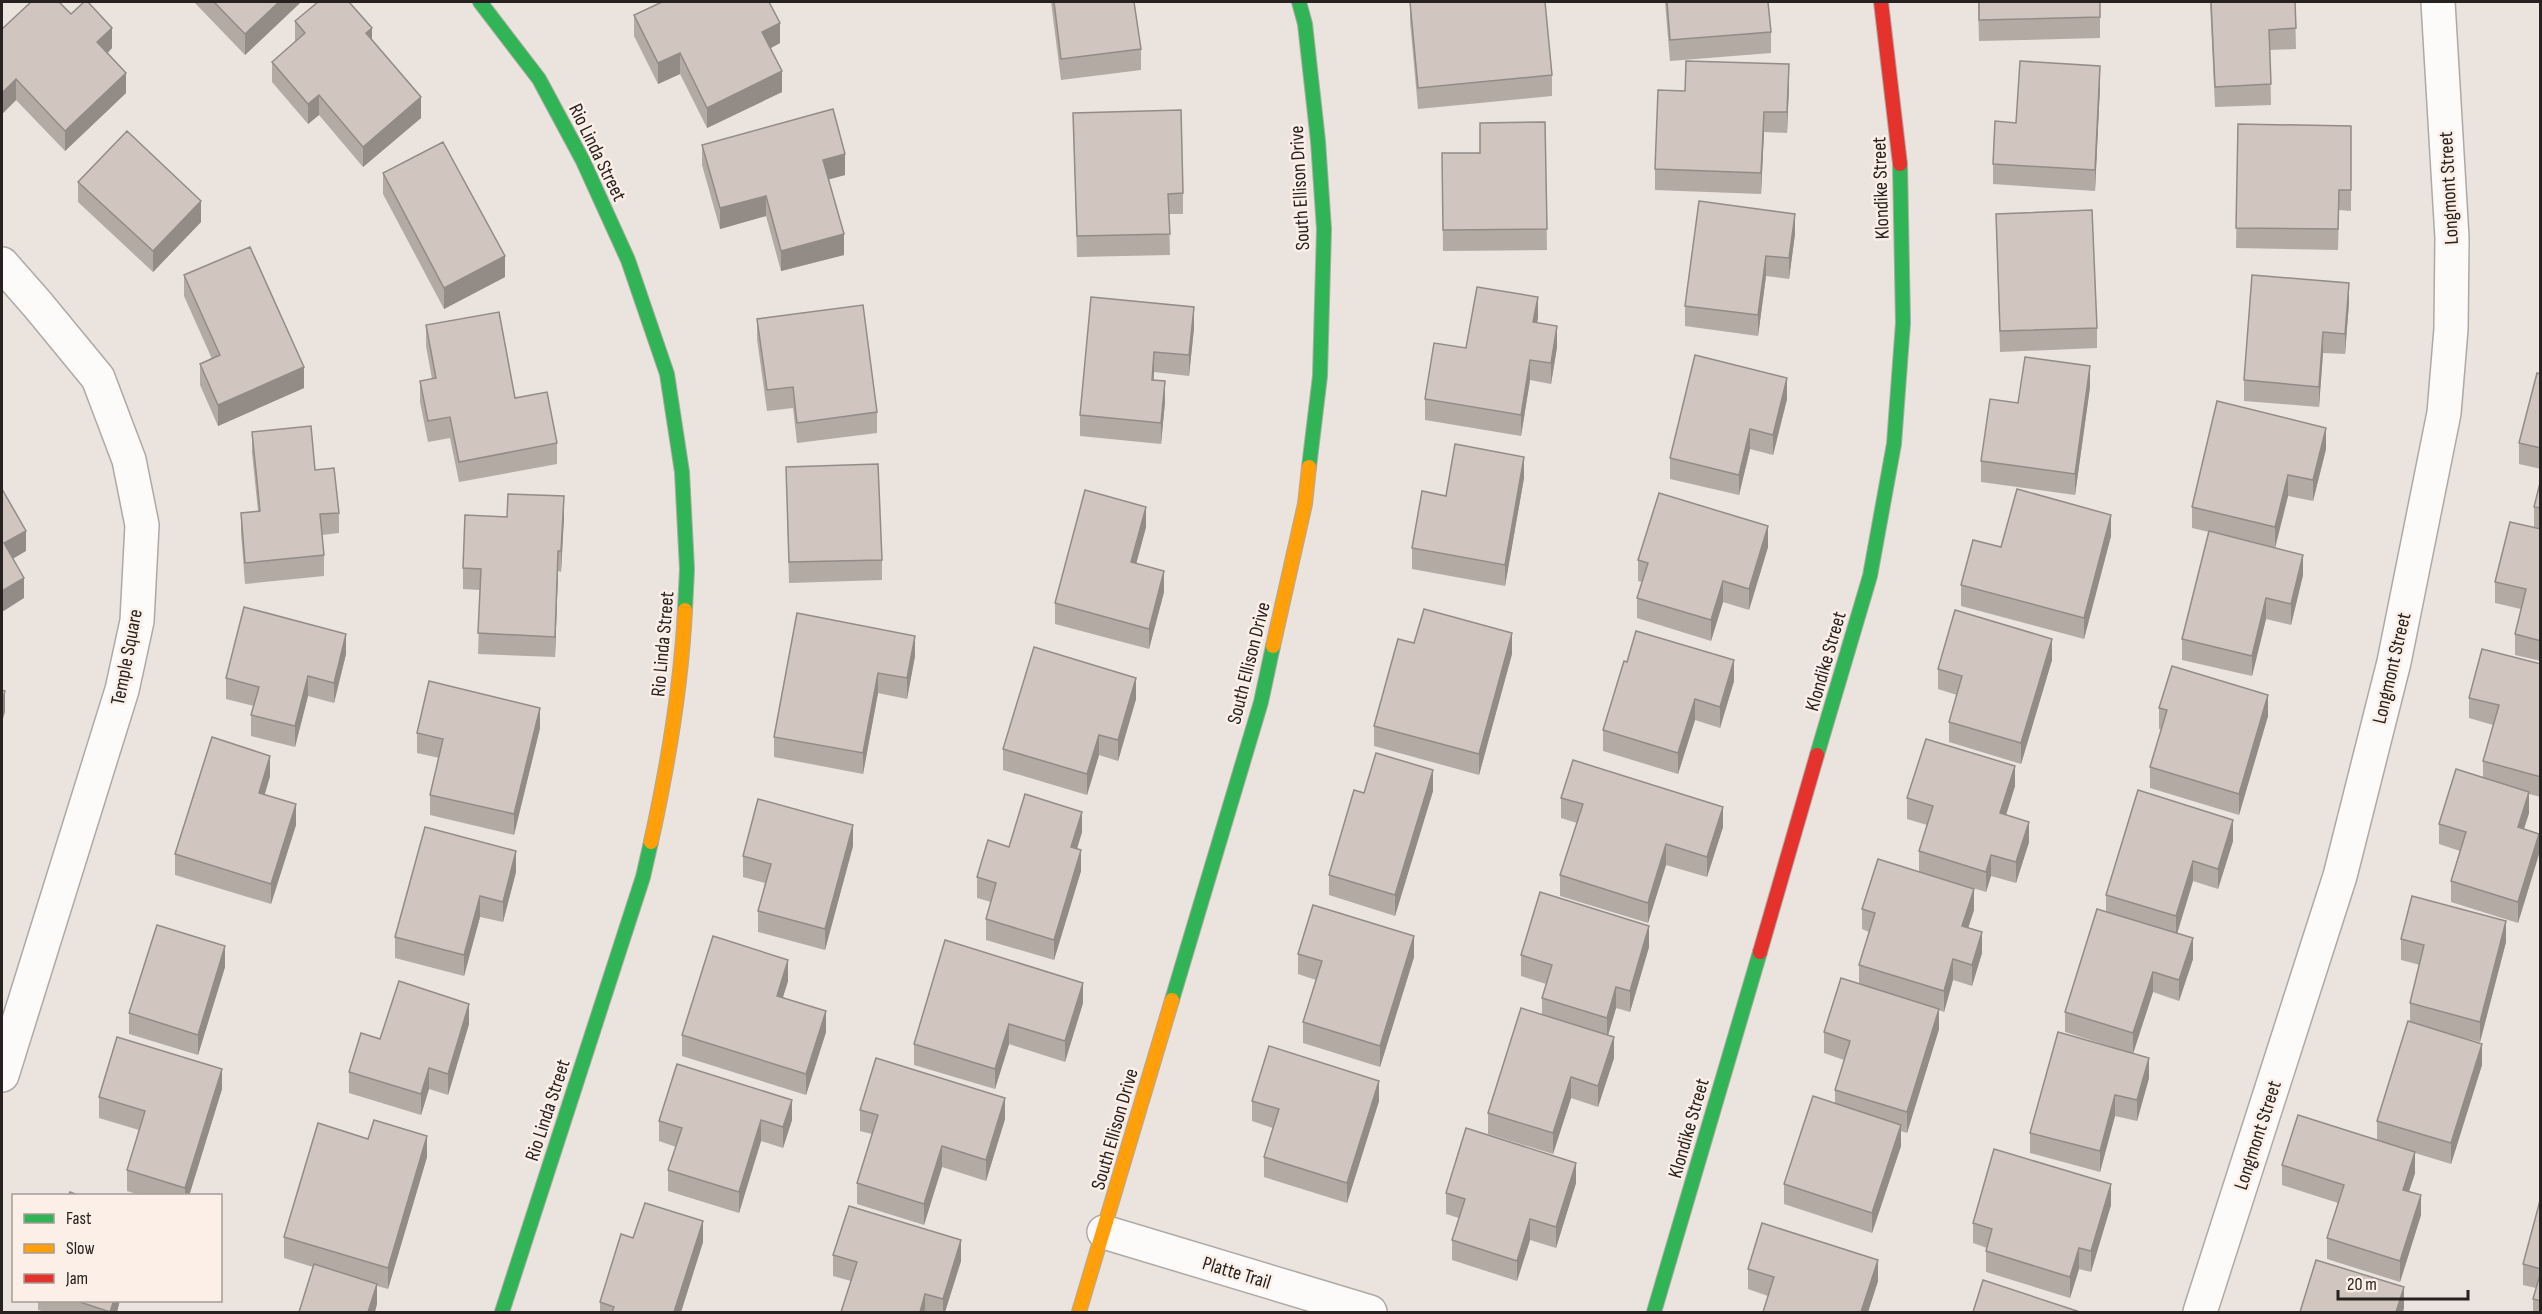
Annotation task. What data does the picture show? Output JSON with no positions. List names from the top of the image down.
{
  "streets": {
    "street": [
      "Rio Linda Street",
      "South Ellison Drive",
      "Klondike Street",
      "Longmont Street",
      "Temple Square",
      "Platte Trail"
    ]
  },
  "crossings": [
    ["South Ellison Drive", "Platte Trail"]
  ],
  "legend": ["Fast", "Slow", "Jam"],
  "scale_bar": "20 m"
}
